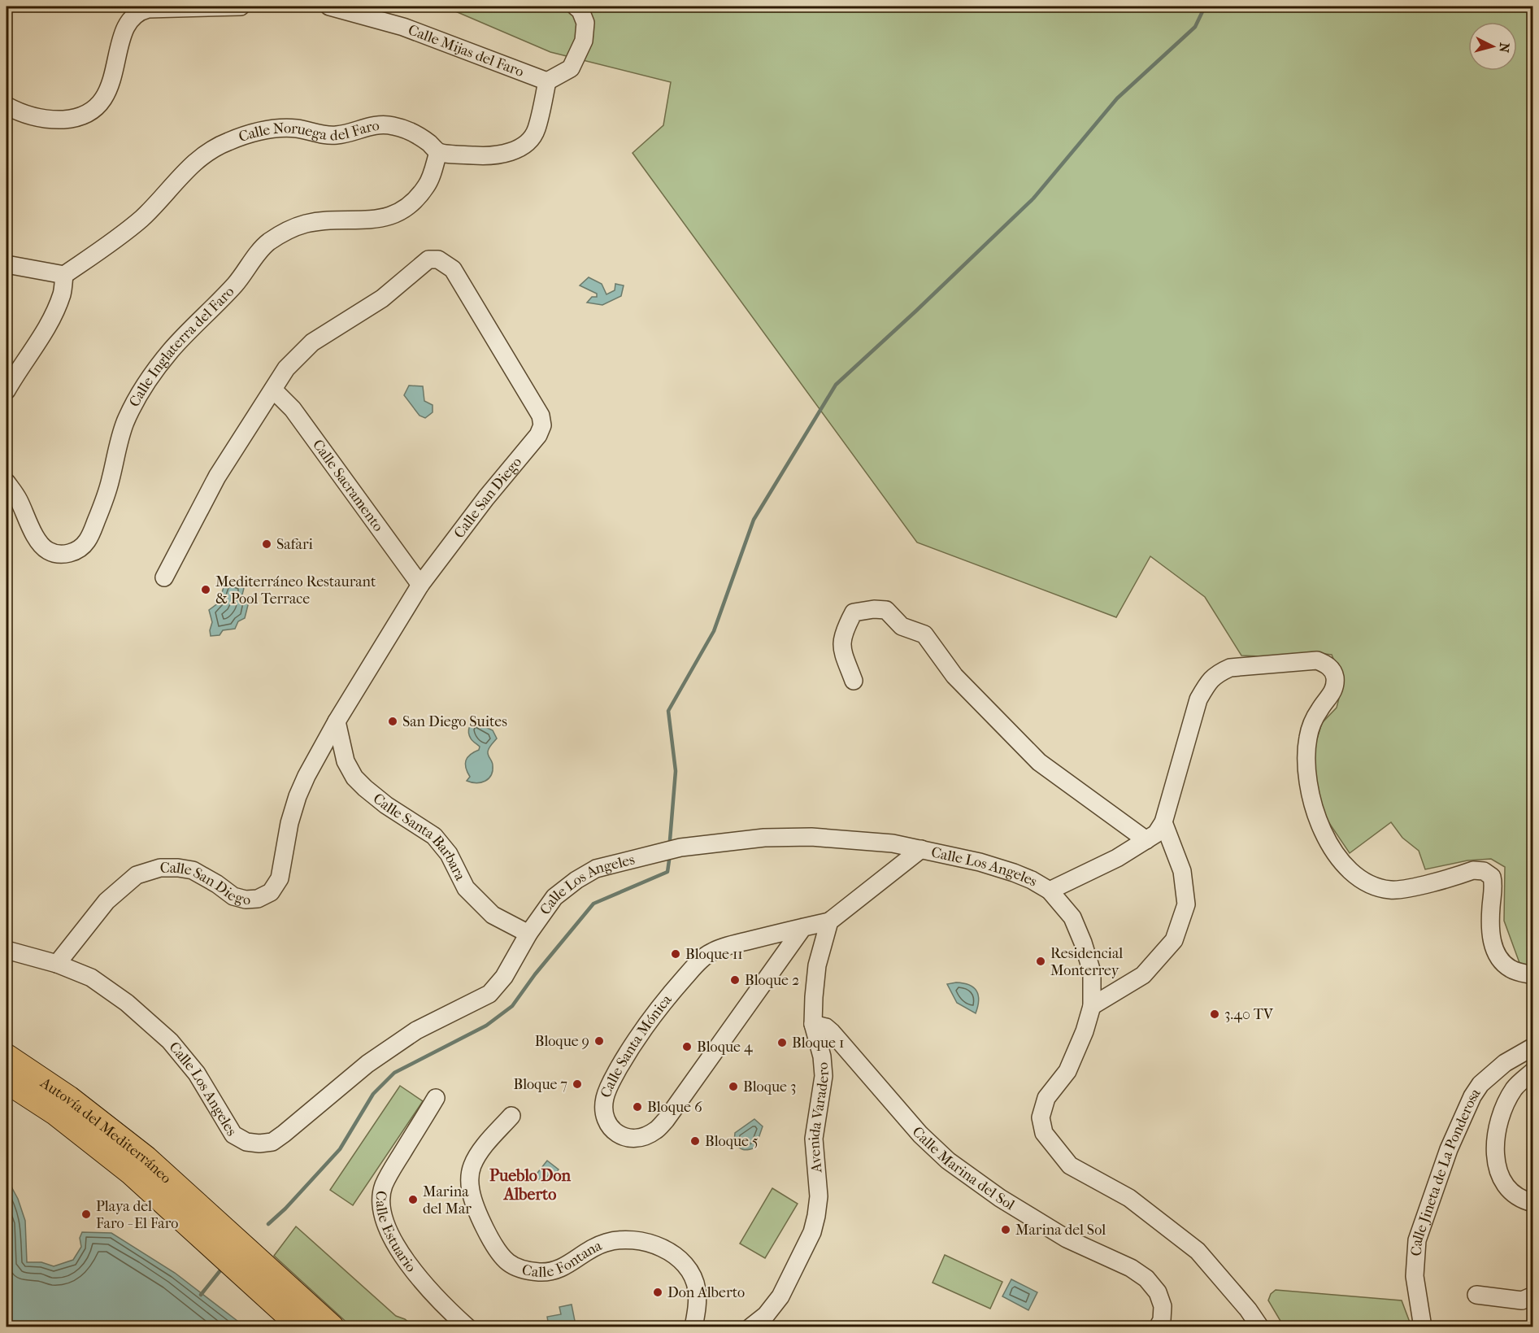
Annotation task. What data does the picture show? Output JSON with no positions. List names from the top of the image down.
{
  "streets": {
    "highway": ["Autovía del Mediterráneo"],
    "street": [
      "Calle Mijas del Faro",
      "Calle Noruega del Faro",
      "Calle Inglaterra del Faro",
      "Calle Sacramento",
      "Calle San Diego",
      "Calle Santa Barbara",
      "Calle Los Angeles",
      "Calle Santa Mónica",
      "Avenida Varadero",
      "Calle Marina del Sol",
      "Calle Jineta de La Ponderosa",
      "Calle Estuario",
      "Calle Fontana"
    ]
  },
  "crossings": [
    ["Calle Noruega del Faro", "Calle Inglaterra del Faro"],
    ["Calle Sacramento", "Calle San Diego"],
    ["Calle San Diego", "Calle Santa Barbara"],
    ["Calle San Diego", "Calle Los Angeles"],
    ["Calle Santa Barbara", "Calle Los Angeles"],
    ["Calle Santa Mónica", "Avenida Varadero"],
    ["Avenida Varadero", "Calle Marina del Sol"]
  ],
  "districts": ["Pueblo Don Alberto"],
  "places": [
    "Safari",
    "Mediterráneo Restaurant & Pool Terrace",
    "San Diego Suites",
    "Bloque 11",
    "Residencial Monterrey",
    "Bloque 2",
    "3.40 TV",
    "Bloque 9",
    "Bloque 1",
    "Bloque 4",
    "Bloque 7",
    "Bloque 3",
    "Bloque 6",
    "Bloque 5",
    "Marina del Mar",
    "Playa del Faro - El Faro",
    "Marina del Sol",
    "Don Alberto"
  ],
  "north": "right"
}
